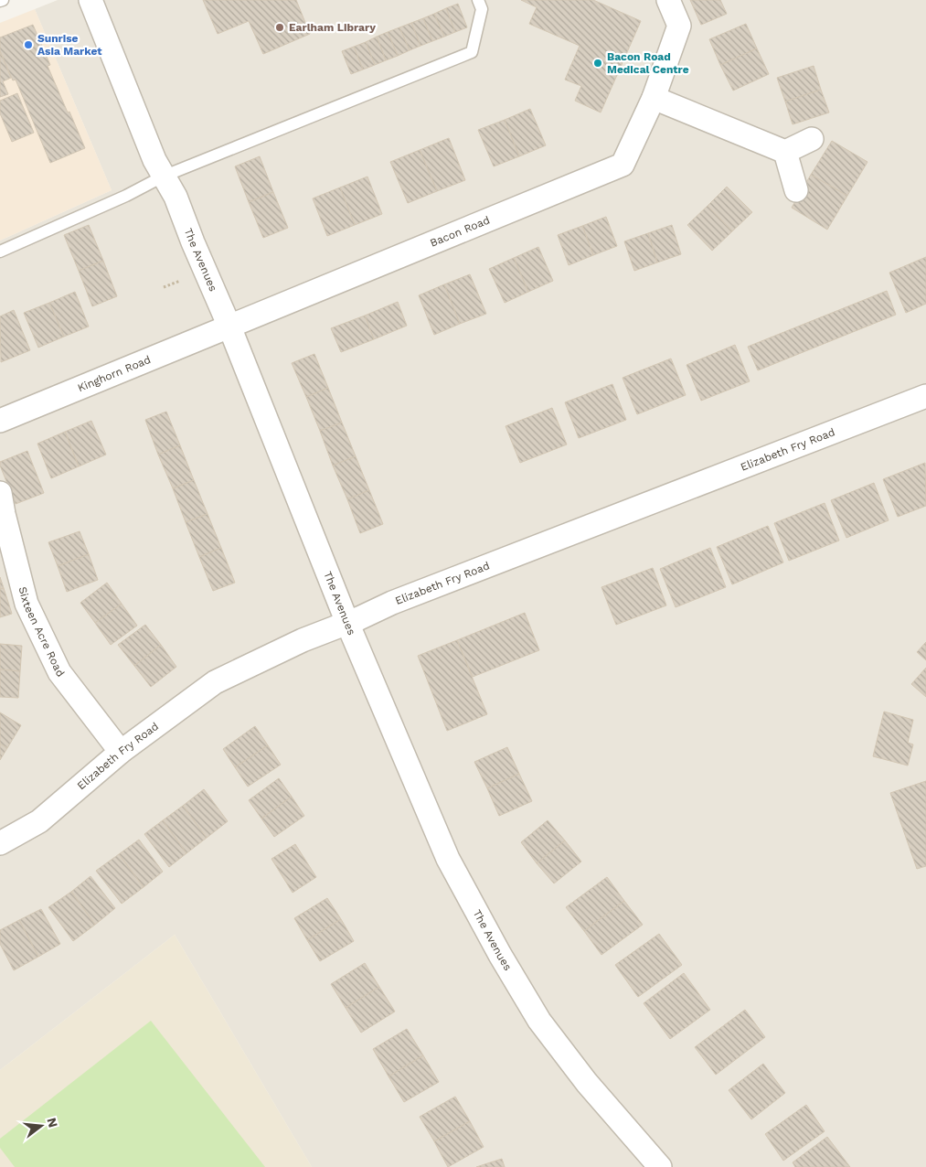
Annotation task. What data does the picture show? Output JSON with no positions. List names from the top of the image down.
{
  "streets": {
    "street": [
      "Bacon Road",
      "The Avenues",
      "Kinghorn Road",
      "Elizabeth Fry Road",
      "Sixteen Acre Road"
    ]
  },
  "crossings": [
    ["Bacon Road", "The Avenues"],
    ["Bacon Road", "Kinghorn Road"],
    ["The Avenues", "Kinghorn Road"],
    ["The Avenues", "Elizabeth Fry Road"],
    ["Elizabeth Fry Road", "Sixteen Acre Road"]
  ],
  "places": ["Earlham Library", "Sunrise Asia Market", "Bacon Road Medical Centre"],
  "north": "right"
}
